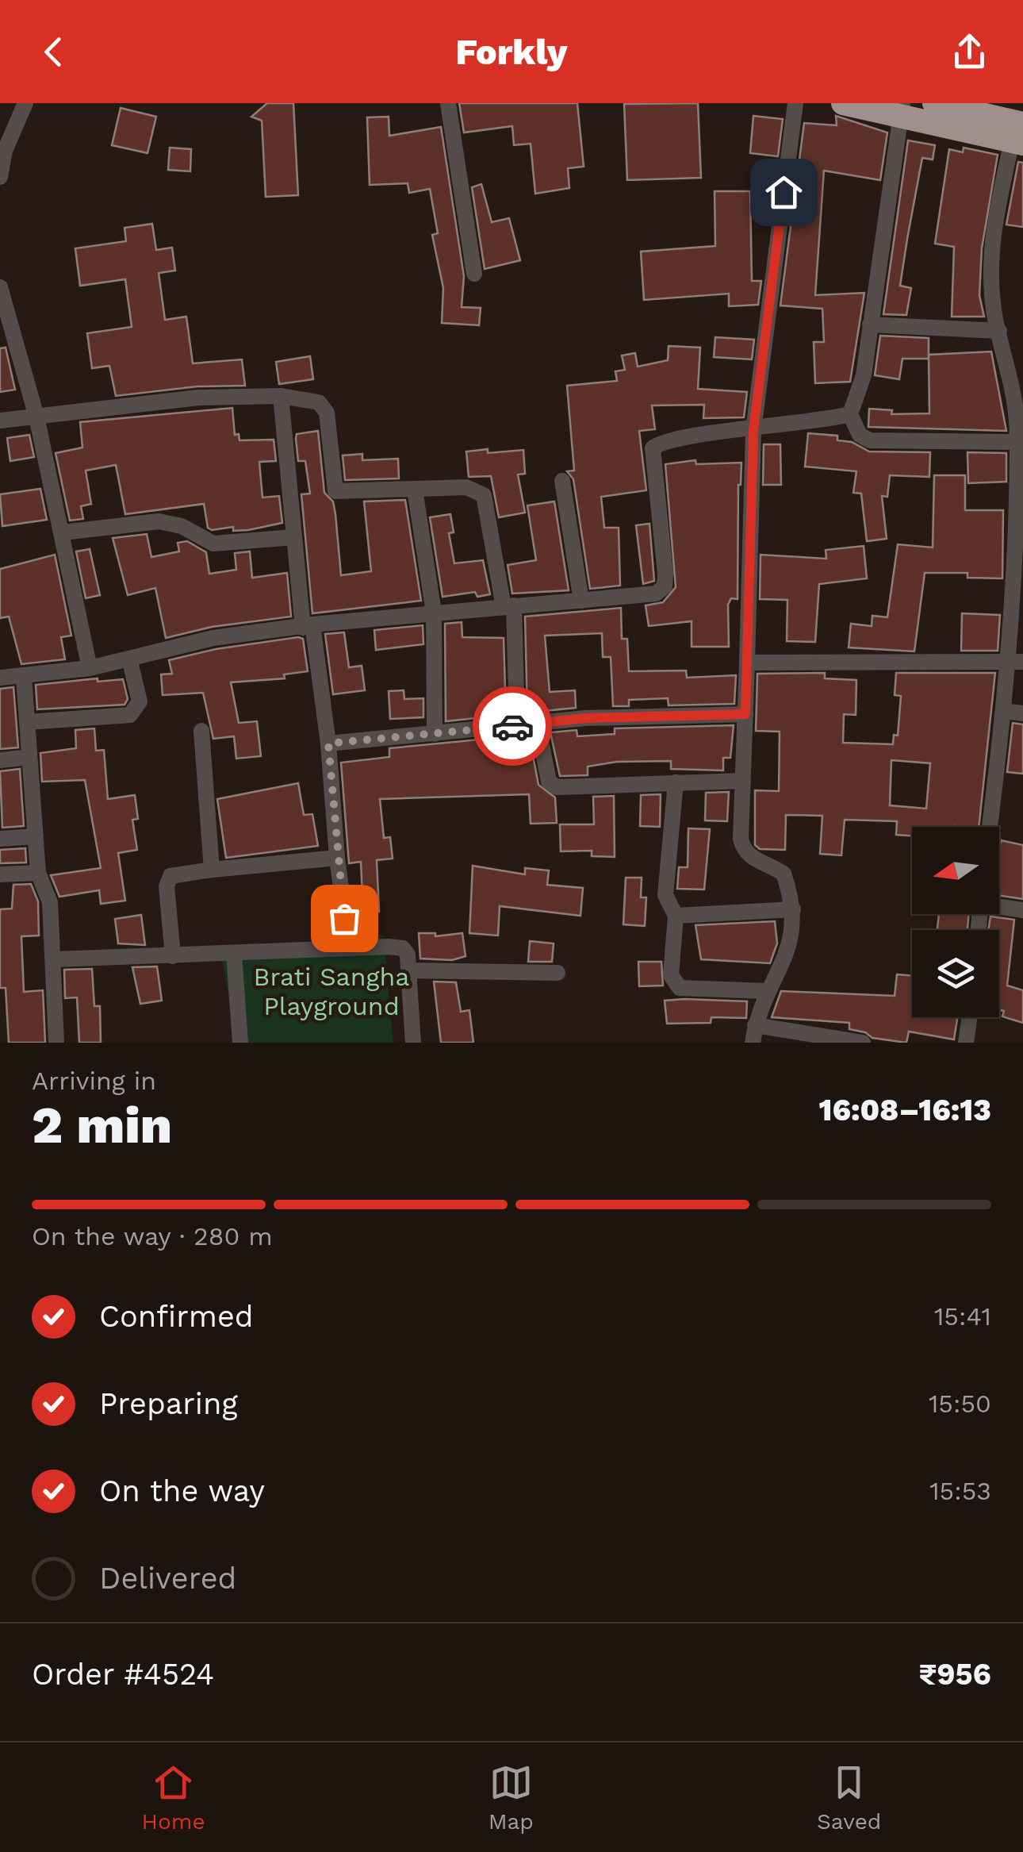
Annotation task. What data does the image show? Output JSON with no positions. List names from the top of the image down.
{
  "parks": ["Brati Sangha Playground"],
  "north": "left",
  "page": {
    "header": "Forkly",
    "heading": ["2 min", "Arriving in", "16:08–16:13"],
    "panel": ["Order #4524", "₹956"],
    "bar": "On the way · 280 m",
    "list": [
      ["Confirmed", "15:41"],
      ["Preparing", "15:50"],
      ["On the way", "15:53"],
      "Delivered"
    ],
    "tabs": ["Home", "Map", "Saved"]
  }
}
